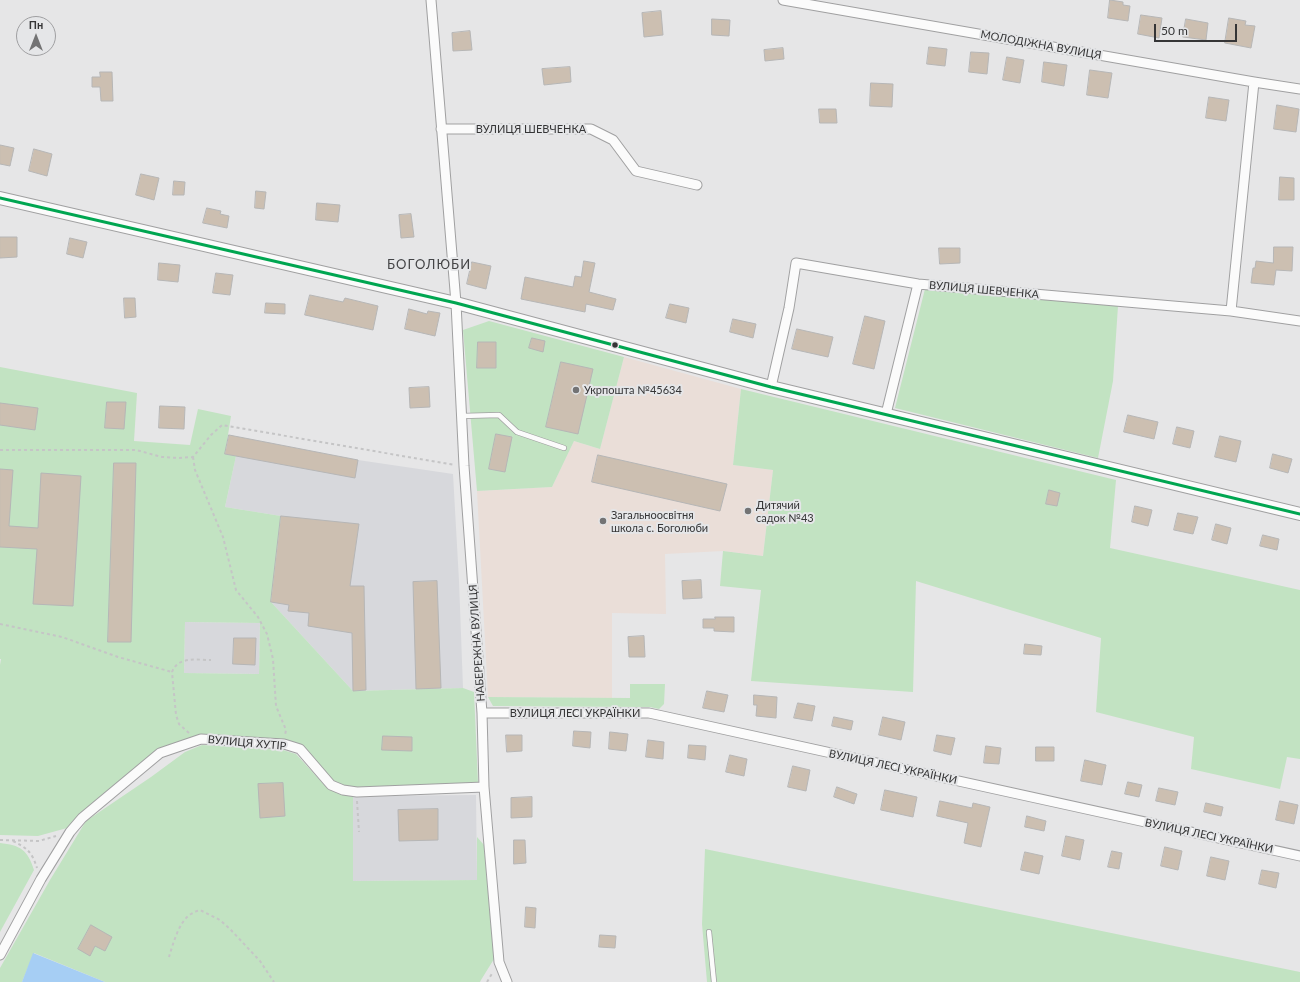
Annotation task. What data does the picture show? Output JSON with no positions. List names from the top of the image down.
{
  "streets": {
    "street": [
      "МОЛОДІЖНА ВУЛИЦЯ",
      "ВУЛИЦЯ ШЕВЧЕНКА",
      "НАБЕРЕЖНА ВУЛИЦЯ",
      "ВУЛИЦЯ ЛЕСІ УКРАЇНКИ",
      "ВУЛИЦЯ ХУТІР"
    ]
  },
  "crossings": [
    ["НАБЕРЕЖНА ВУЛИЦЯ", "ВУЛИЦЯ ЛЕСІ УКРАЇНКИ"],
    ["НАБЕРЕЖНА ВУЛИЦЯ", "ВУЛИЦЯ ХУТІР"]
  ],
  "districts": ["БОГОЛЮБИ"],
  "places": ["Укрпошта №45634", "Дитячий садок №43", "Загальноосвітня школа с. Боголюби"],
  "scale_bar": "50 m",
  "north": "top"
}
